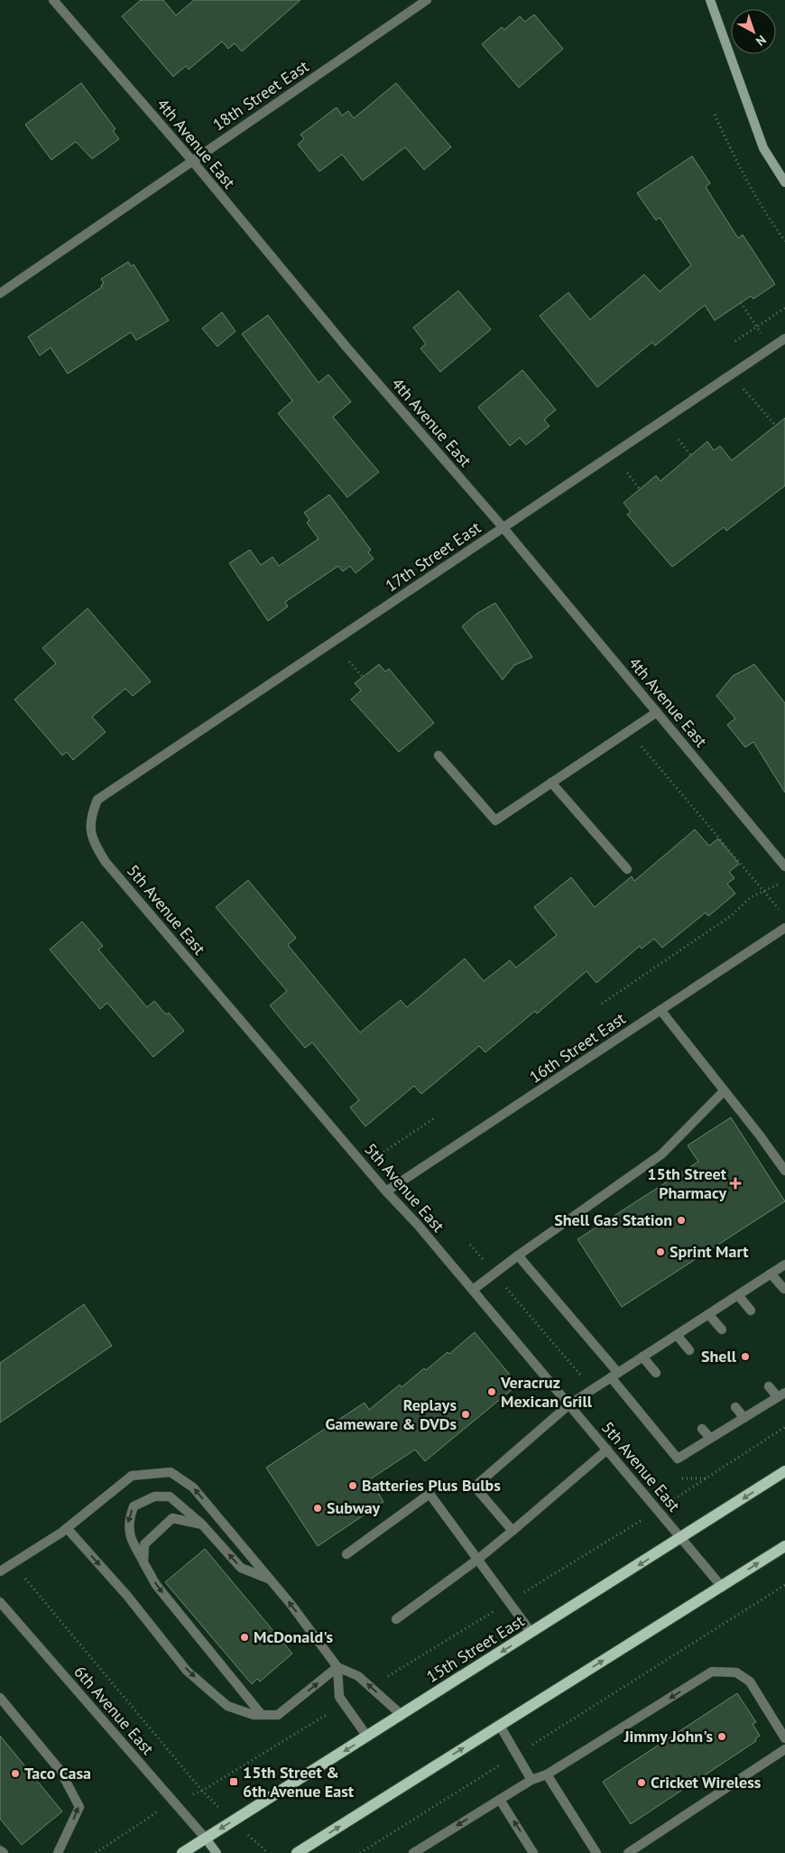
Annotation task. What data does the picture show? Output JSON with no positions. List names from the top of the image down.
{
  "streets": {
    "main road": ["15th Street East"],
    "street": [
      "18th Street East",
      "4th Avenue East",
      "17th Street East",
      "5th Avenue East",
      "16th Street East",
      "6th Avenue East"
    ]
  },
  "crossings": [
    ["18th Street East", "4th Avenue East"],
    ["4th Avenue East", "17th Street East"],
    ["17th Street East", "5th Avenue East"],
    ["5th Avenue East", "16th Street East"],
    ["5th Avenue East", "15th Street East"],
    ["15th Street East", "6th Avenue East"]
  ],
  "places": {
    "health": ["15th Street Pharmacy"],
    "other": [
      "Shell Gas Station",
      "Sprint Mart",
      "Shell",
      "Veracruz Mexican Grill",
      "Replays Gameware & DVDs",
      "Batteries Plus Bulbs",
      "Subway",
      "McDonald's",
      "Jimmy John's",
      "Taco Casa",
      "Cricket Wireless"
    ],
    "transit": ["15th Street & 6th Avenue East"]
  },
  "north": "bottom right"
}
